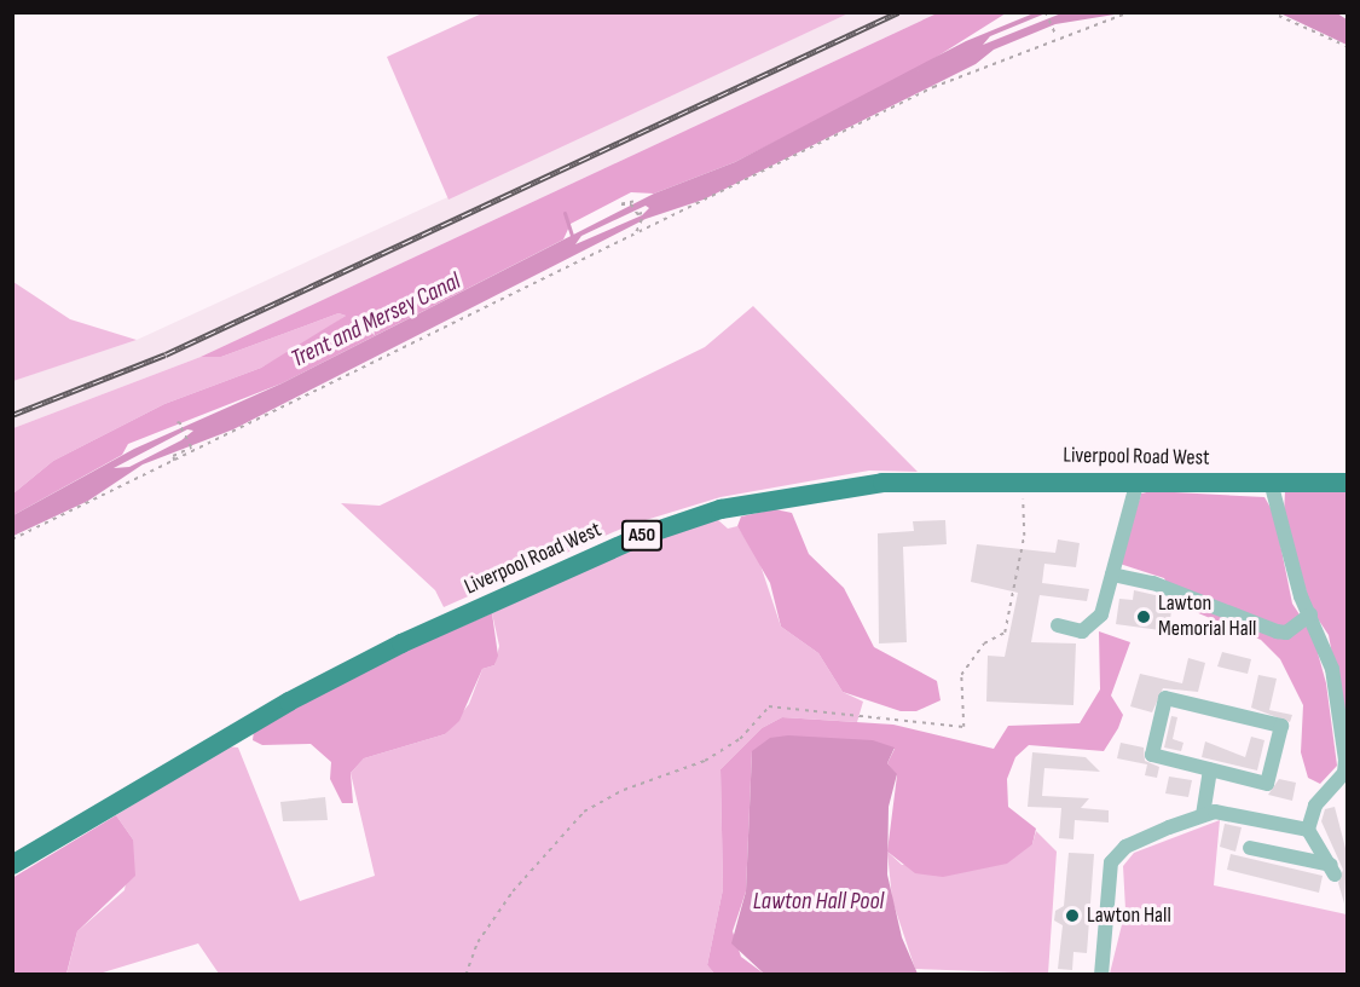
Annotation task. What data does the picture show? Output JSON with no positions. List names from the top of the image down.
{
  "streets": {
    "main road": ["Liverpool Road West", "A50"]
  },
  "water": ["Trent and Mersey Canal", "Lawton Hall Pool"],
  "places": ["Lawton Memorial Hall", "Lawton Hall"]
}
